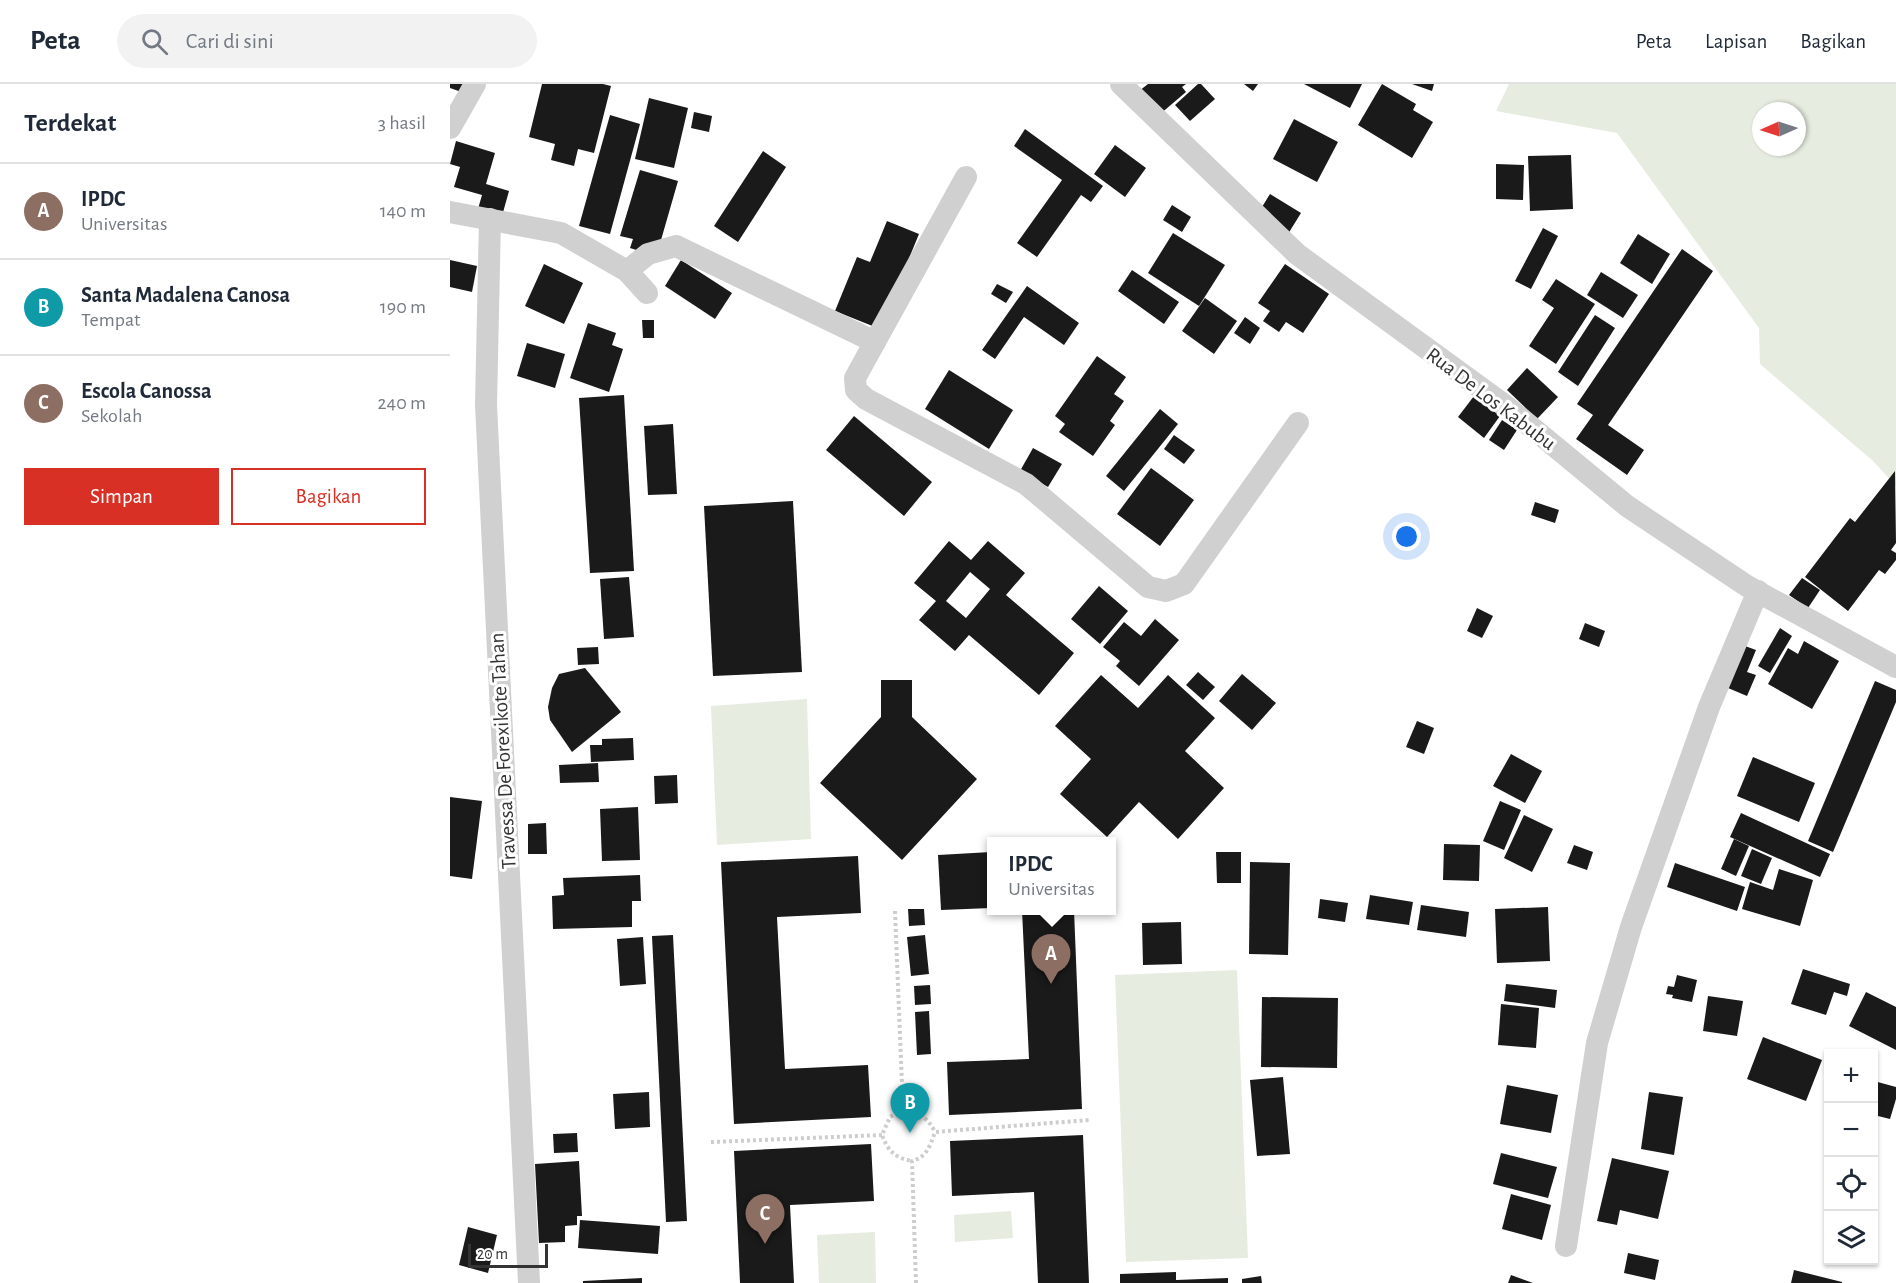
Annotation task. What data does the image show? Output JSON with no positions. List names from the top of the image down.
{
  "streets": {
    "street": ["Rua De Los Kabubu", "Travessa De Forexikote Tahan"]
  },
  "scale_bar": "20 m",
  "north": "left",
  "page": {
    "header": "Peta",
    "search": "Cari di sini",
    "nav": ["Peta", "Lapisan", "Bagikan"],
    "heading": ["Terdekat", "3 hasil"],
    "list": [
      {
        "mark": "A",
        "name": "IPDC",
        "note": "Universitas",
        "value": "140 m"
      },
      {
        "mark": "B",
        "name": "Santa Madalena Canosa",
        "note": "Tempat",
        "value": "190 m"
      },
      {
        "mark": "C",
        "name": "Escola Canossa",
        "note": "Sekolah",
        "value": "240 m"
      }
    ],
    "buttons": ["Simpan", "Bagikan"],
    "popup": ["IPDC", "Universitas"],
    "pins": ["A", "B", "C"],
    "map_buttons": ["+", "−"],
    "scale": "20 m"
  }
}
